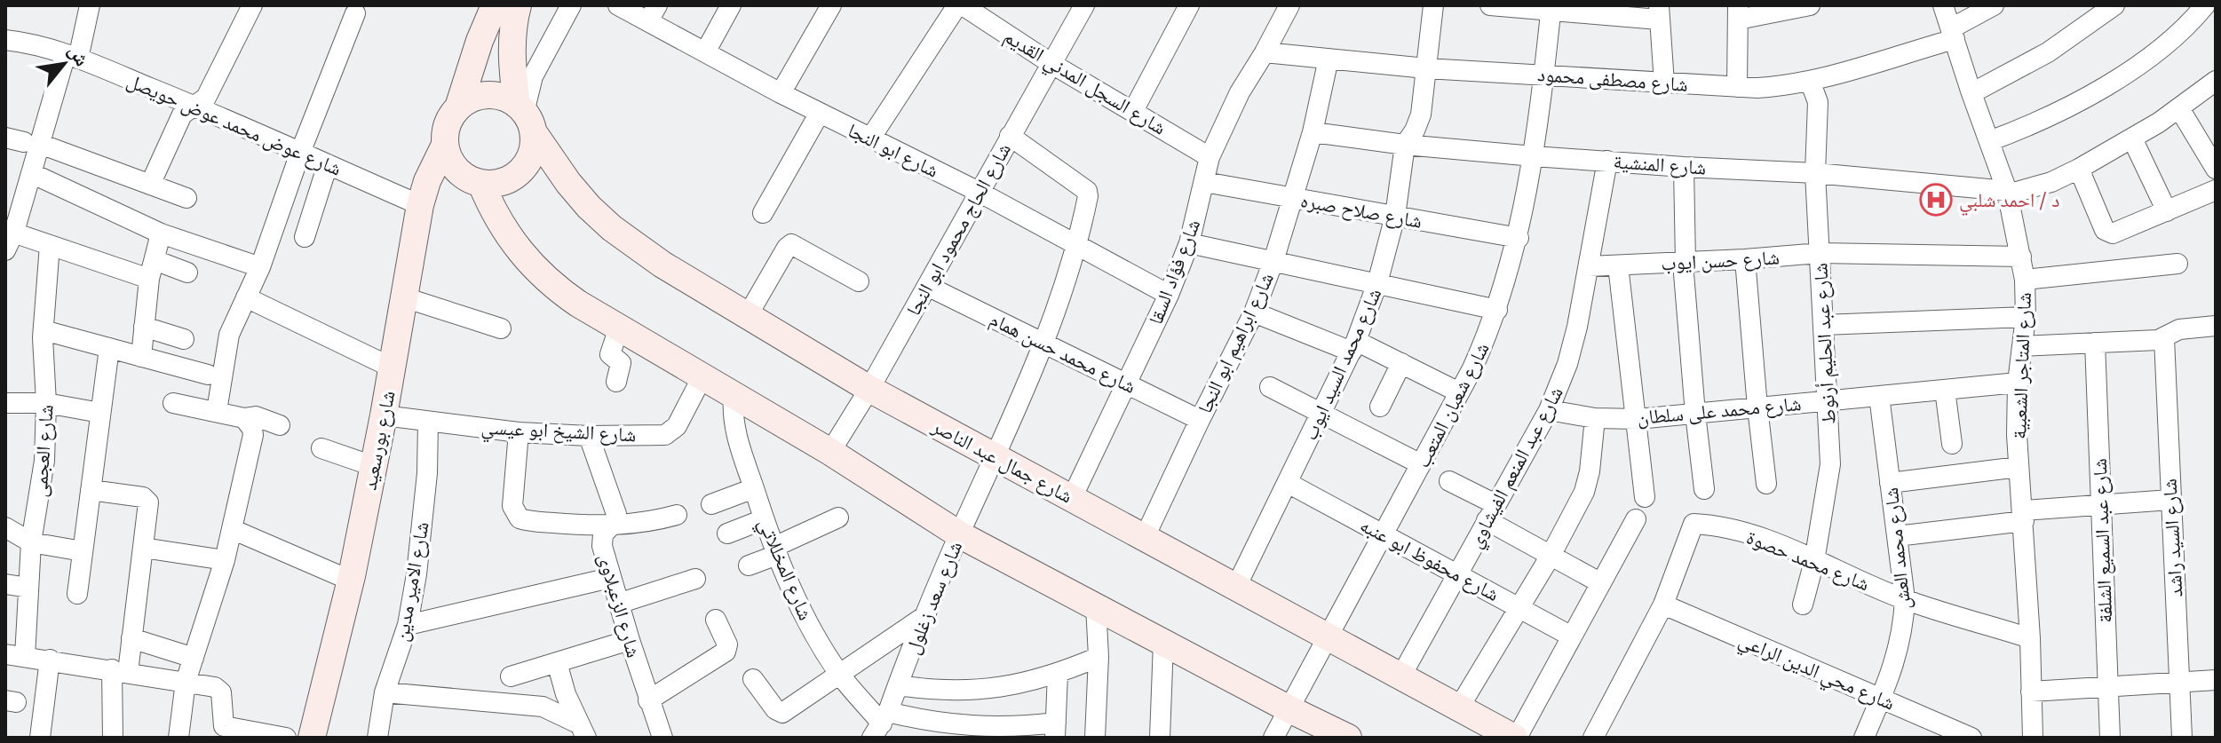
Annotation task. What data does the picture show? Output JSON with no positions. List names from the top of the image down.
{
  "streets": {
    "street": [
      "شارع مصطفى محمود",
      "شارع السجل المدني القديم",
      "شارع عوض محمد عوض حويصل",
      "شارع ابو النجا",
      "شارع المنشية",
      "شارع صلاح صبره",
      "شارع الحاج محمود ابو النجا",
      "شارع حسن ايوب",
      "شارع فؤاد السقا",
      "شارع ابراهيم ابو النجا",
      "شارع عبد الحليم أرنوط",
      "شارع محمد حسن همام",
      "شارع محمد السيد ايوب",
      "شارع المتاجر الشعبية",
      "شارع شعبان المتعب",
      "شارع محمد على سلطان",
      "شارع الشيخ ابو عيسي",
      "شارع بورسعيد",
      "شارع العجمى",
      "شارع جمال عبد الناصر",
      "شارع عبد المنعم الفيشاوي",
      "شارع السيد راشد",
      "شارع عبد السميع الشلفة",
      "شارع محمد العش",
      "شارع محفوظ ابو عنبه",
      "شارع محمد حصوة",
      "شارع المخللاتي",
      "شارع الامير مدين",
      "شارع سعد زغلول",
      "شارع الزعبلاوى",
      "شارع محي الدين الراعي"
    ]
  },
  "crossings": [
    ["شارع مصطفى محمود", "شارع فؤاد السقا"],
    ["شارع مصطفى محمود", "شارع ابراهيم ابو النجا"],
    ["شارع مصطفى محمود", "شارع عبد الحليم أرنوط"],
    ["شارع مصطفى محمود", "شارع محمد السيد ايوب"],
    ["شارع مصطفى محمود", "شارع المتاجر الشعبية"],
    ["شارع مصطفى محمود", "شارع شعبان المتعب"],
    ["شارع السجل المدني القديم", "شارع الحاج محمود ابو النجا"],
    ["شارع السجل المدني القديم", "شارع فؤاد السقا"],
    ["شارع عوض محمد عوض حويصل", "شارع بورسعيد"],
    ["شارع ابو النجا", "شارع الحاج محمود ابو النجا"],
    ["شارع ابو النجا", "شارع فؤاد السقا"],
    ["شارع ابو النجا", "شارع سعد زغلول"],
    ["شارع المنشية", "شارع ابراهيم ابو النجا"],
    ["شارع المنشية", "شارع عبد الحليم أرنوط"],
    ["شارع المنشية", "شارع محمد السيد ايوب"],
    ["شارع المنشية", "شارع المتاجر الشعبية"],
    ["شارع المنشية", "شارع شعبان المتعب"],
    ["شارع المنشية", "شارع عبد المنعم الفيشاوي"],
    ["شارع صلاح صبره", "شارع فؤاد السقا"],
    ["شارع صلاح صبره", "شارع ابراهيم ابو النجا"],
    ["شارع صلاح صبره", "شارع محمد السيد ايوب"],
    ["شارع صلاح صبره", "شارع شعبان المتعب"],
    ["شارع الحاج محمود ابو النجا", "شارع محمد حسن همام"],
    ["شارع الحاج محمود ابو النجا", "شارع جمال عبد الناصر"],
    ["شارع الحاج محمود ابو النجا", "شارع سعد زغلول"],
    ["شارع حسن ايوب", "شارع عبد الحليم أرنوط"],
    ["شارع حسن ايوب", "شارع المتاجر الشعبية"],
    ["شارع حسن ايوب", "شارع عبد المنعم الفيشاوي"],
    ["شارع فؤاد السقا", "شارع محمد حسن همام"],
    ["شارع فؤاد السقا", "شارع جمال عبد الناصر"],
    ["شارع ابراهيم ابو النجا", "شارع محمد حسن همام"],
    ["شارع ابراهيم ابو النجا", "شارع جمال عبد الناصر"],
    ["شارع عبد الحليم أرنوط", "شارع محمد على سلطان"],
    ["شارع عبد الحليم أرنوط", "شارع محمد حصوة"],
    ["شارع محمد حسن همام", "شارع سعد زغلول"],
    ["شارع محمد السيد ايوب", "شارع جمال عبد الناصر"],
    ["شارع محمد السيد ايوب", "شارع محفوظ ابو عنبه"],
    ["شارع المتاجر الشعبية", "شارع محمد على سلطان"],
    ["شارع المتاجر الشعبية", "شارع محمد حصوة"],
    ["شارع شعبان المتعب", "شارع جمال عبد الناصر"],
    ["شارع شعبان المتعب", "شارع محفوظ ابو عنبه"],
    ["شارع محمد على سلطان", "شارع عبد المنعم الفيشاوي"],
    ["شارع محمد على سلطان", "شارع محمد العش"],
    ["شارع الشيخ ابو عيسي", "شارع بورسعيد"],
    ["شارع الشيخ ابو عيسي", "شارع الامير مدين"],
    ["شارع الشيخ ابو عيسي", "شارع الزعبلاوى"],
    ["شارع بورسعيد", "شارع جمال عبد الناصر"],
    ["شارع جمال عبد الناصر", "شارع عبد المنعم الفيشاوي"],
    ["شارع جمال عبد الناصر", "شارع سعد زغلول"],
    ["شارع عبد المنعم الفيشاوي", "شارع محفوظ ابو عنبه"],
    ["شارع محمد العش", "شارع محمد حصوة"],
    ["شارع محمد العش", "شارع محي الدين الراعي"],
    ["شارع محمد حصوة", "شارع محي الدين الراعي"],
    ["شارع المخللاتي", "شارع سعد زغلول"]
  ],
  "places": {
    "hospital": ["د / احمد شلبي"]
  },
  "north": "top right"
}
